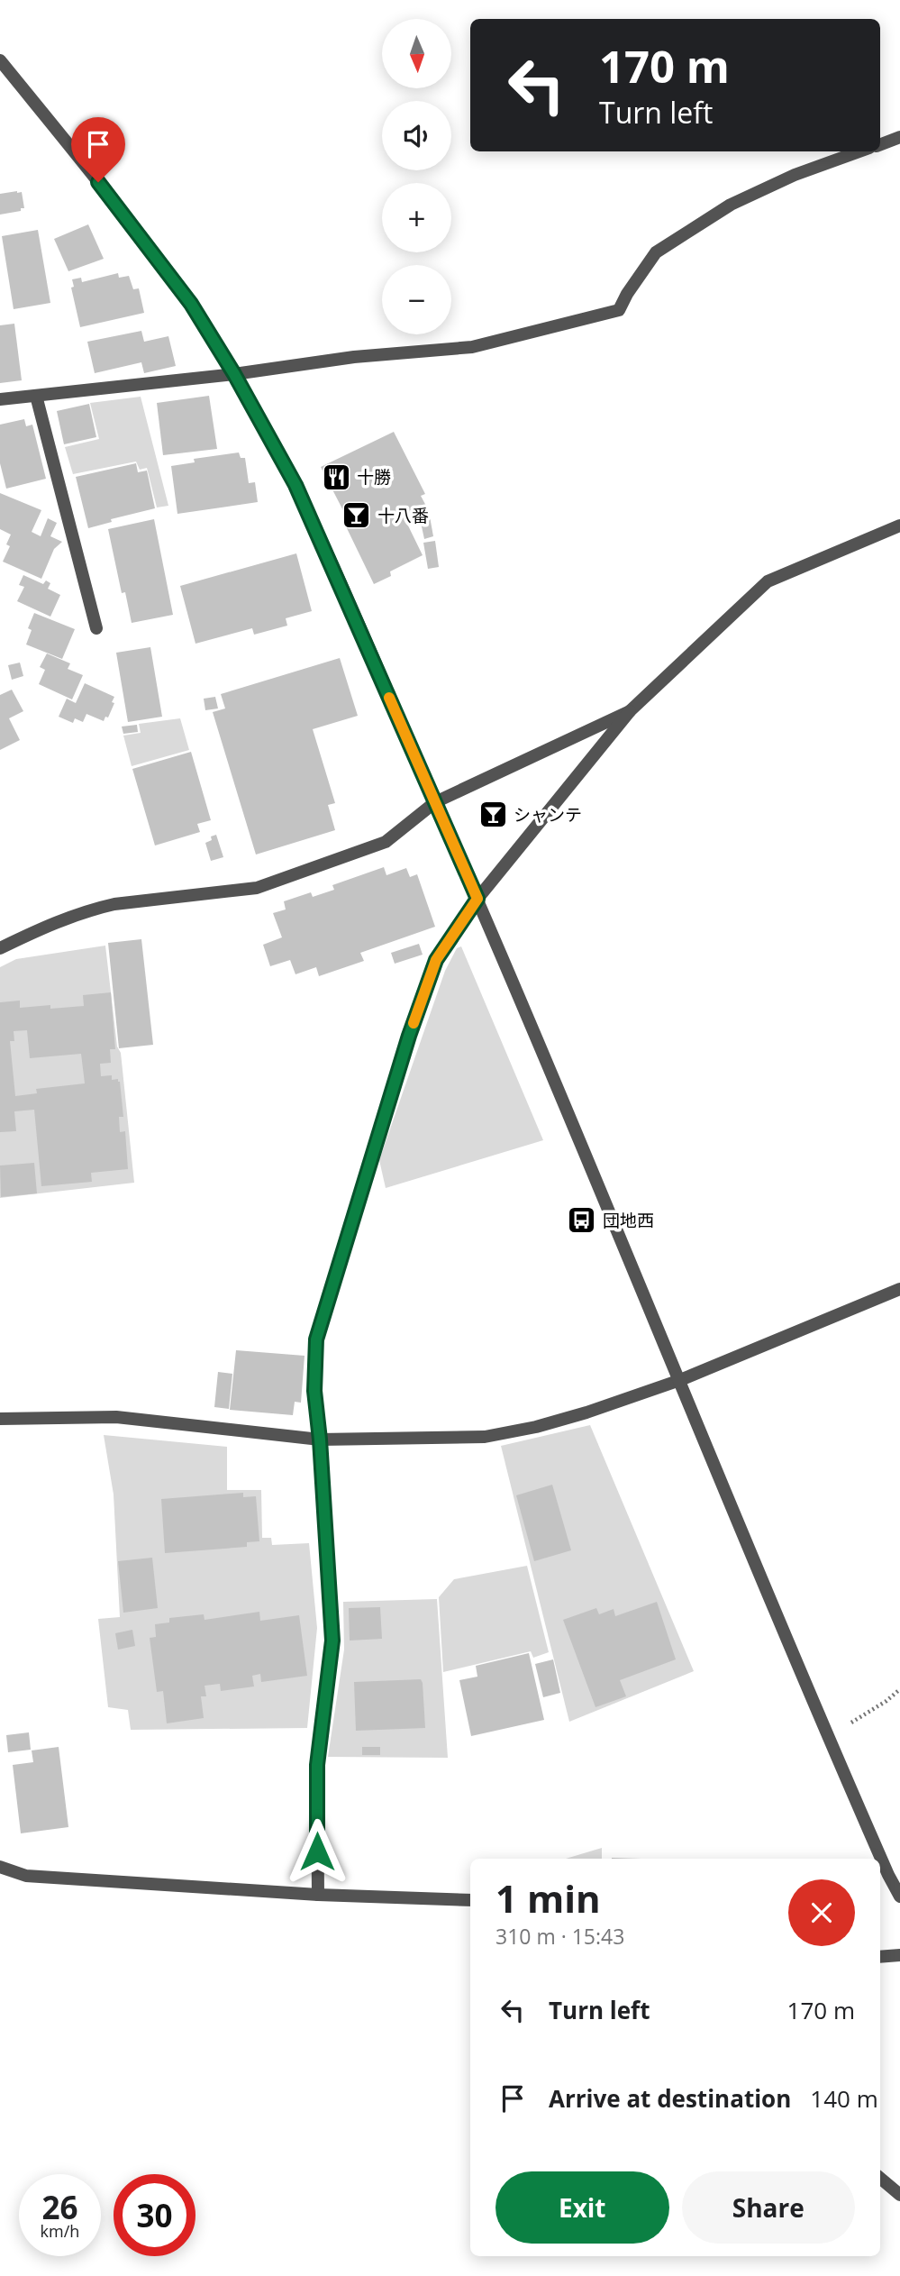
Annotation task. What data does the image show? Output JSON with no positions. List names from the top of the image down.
{
  "places": {
    "restaurant": ["十勝"],
    "bar": ["十八番", "シャンテ"],
    "bus stop": ["団地西"]
  },
  "north": "bottom",
  "page": {
    "map_buttons": ["+", "−"],
    "turn": ["170 m", "Turn left"],
    "heading": ["1 min", "310 m · 15:43"],
    "list": [
      {
        "name": "Turn left",
        "value": "170 m"
      },
      {
        "name": "Arrive at destination",
        "value": "140 m"
      }
    ],
    "buttons": ["Exit", "Share"],
    "speed": "26 km/h",
    "limit": "30"
  }
}
